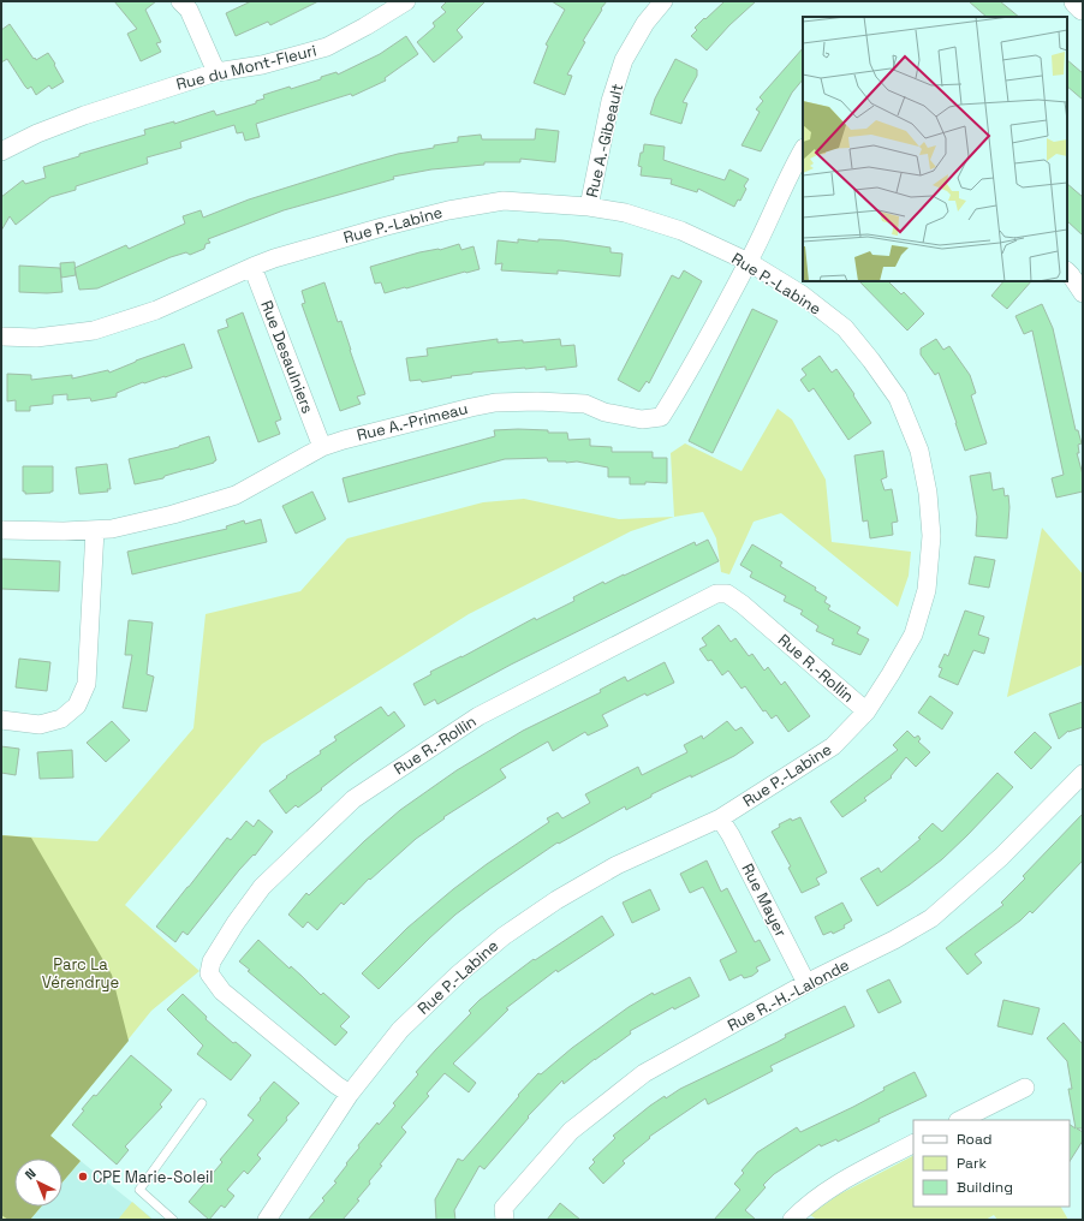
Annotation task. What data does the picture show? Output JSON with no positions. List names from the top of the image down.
{
  "streets": {
    "street": [
      "Rue du Mont-Fleuri",
      "Rue A.-Gibeault",
      "Rue P.-Labine",
      "Rue Desaulniers",
      "Rue A.-Primeau",
      "Rue R.-Rollin",
      "Rue Mayer",
      "Rue R.-H.-Lalonde"
    ]
  },
  "crossings": [
    ["Rue A.-Gibeault", "Rue P.-Labine"],
    ["Rue P.-Labine", "Rue Desaulniers"],
    ["Rue P.-Labine", "Rue A.-Primeau"],
    ["Rue P.-Labine", "Rue R.-Rollin"],
    ["Rue P.-Labine", "Rue Mayer"],
    ["Rue Desaulniers", "Rue A.-Primeau"],
    ["Rue Mayer", "Rue R.-H.-Lalonde"]
  ],
  "parks": ["Parc La Vérendrye"],
  "places": ["CPE Marie-Soleil"],
  "legend": ["Road", "Park", "Building"],
  "north": "top left"
}
